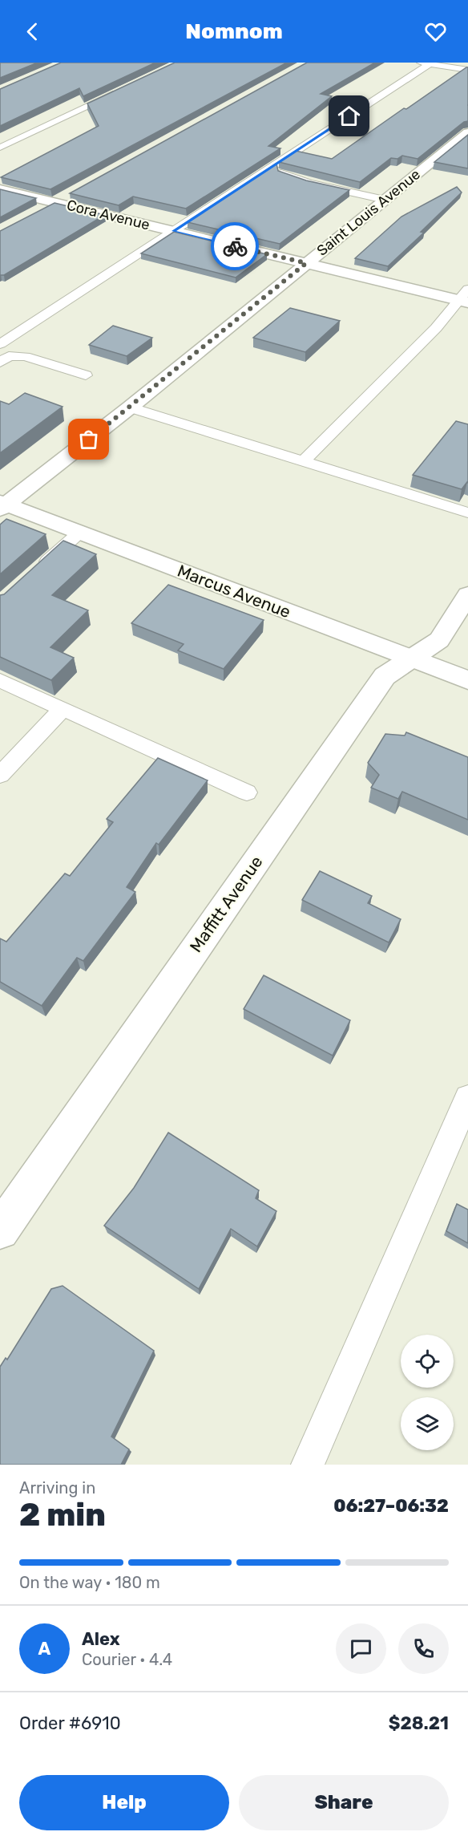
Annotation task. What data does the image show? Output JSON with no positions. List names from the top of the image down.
{
  "streets": {
    "street": [
      "Saint Louis Avenue",
      "Cora Avenue",
      "Marcus Avenue",
      "Maffitt Avenue"
    ]
  },
  "crossings": [
    ["Saint Louis Avenue", "Cora Avenue"],
    ["Saint Louis Avenue", "Marcus Avenue"],
    ["Marcus Avenue", "Maffitt Avenue"]
  ],
  "page": {
    "header": "Nomnom",
    "heading": ["2 min", "Arriving in", "06:27–06:32"],
    "panel": [
      "Alex",
      "Courier · 4.4",
      "Order #6910",
      "$28.21"
    ],
    "bar": "On the way · 180 m",
    "round": "A",
    "buttons": ["Help", "Share"]
  }
}
